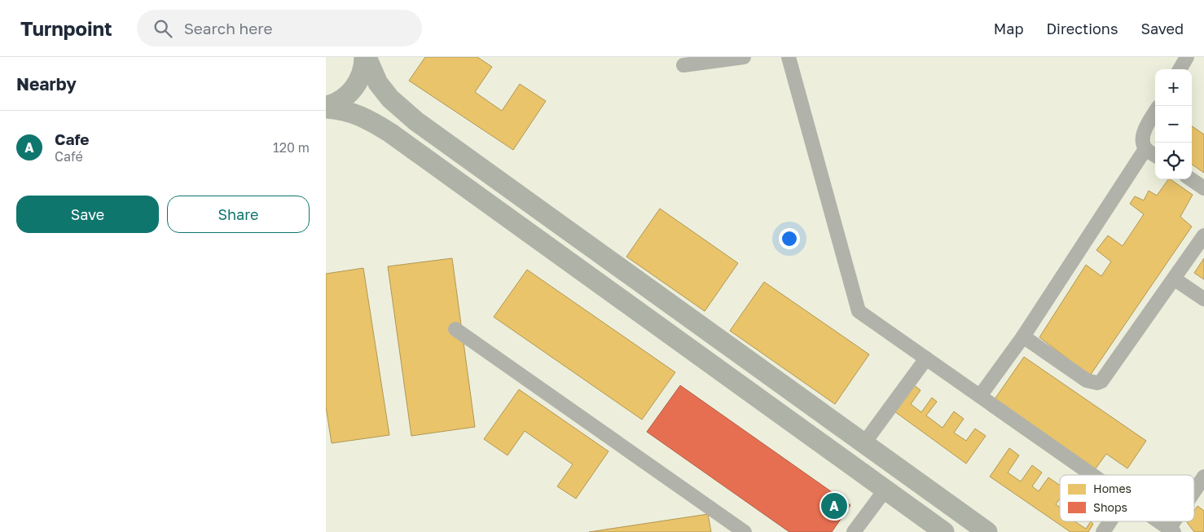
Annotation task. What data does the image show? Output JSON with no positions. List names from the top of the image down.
{
  "legend": ["Homes", "Shops"],
  "page": {
    "header": "Turnpoint",
    "search": "Search here",
    "nav": ["Map", "Directions", "Saved"],
    "heading": "Nearby",
    "map_buttons": ["+", "−"],
    "list": [
      {
        "mark": "A",
        "name": "Cafe",
        "note": "Café",
        "value": "120 m"
      }
    ],
    "buttons": ["Save", "Share"],
    "pins": "A"
  }
}
